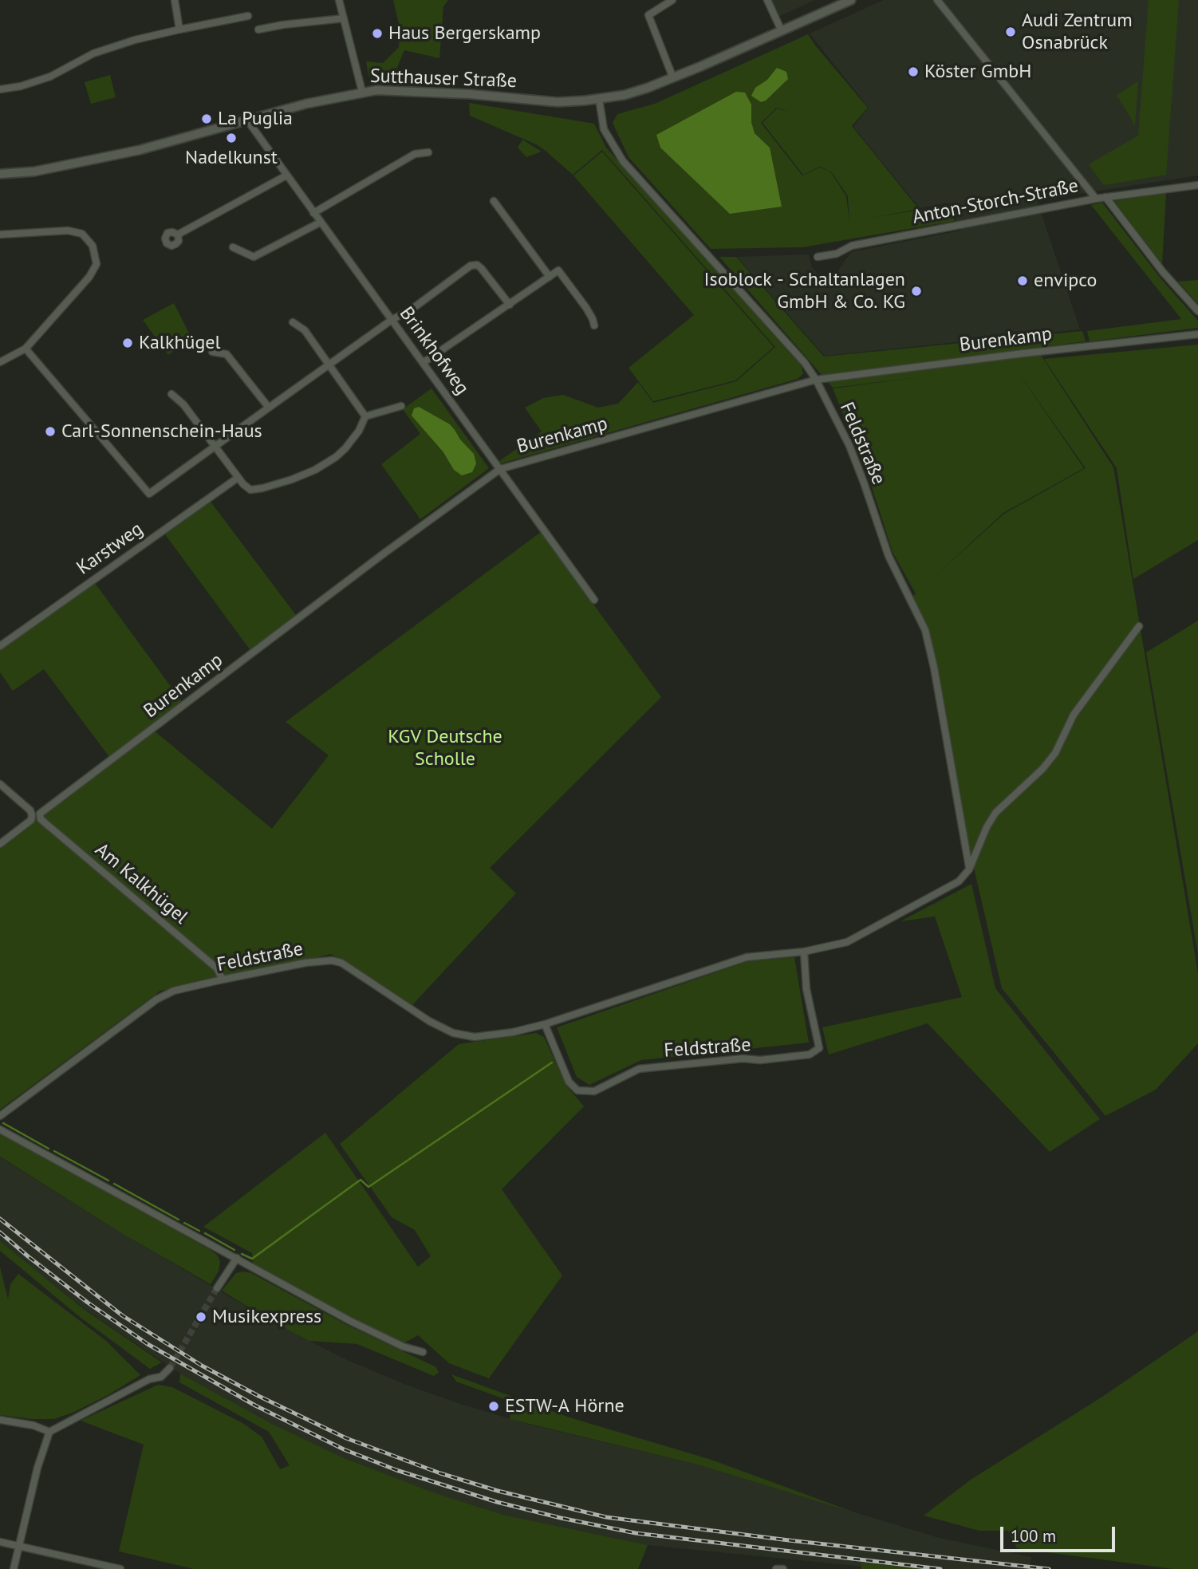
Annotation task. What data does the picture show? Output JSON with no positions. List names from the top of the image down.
{
  "streets": {
    "street": [
      "Sutthauser Straße",
      "Anton-Storch-Straße",
      "Burenkamp",
      "Brinkhofweg",
      "Feldstraße",
      "Karstweg",
      "Am Kalkhügel"
    ]
  },
  "crossings": [
    ["Sutthauser Straße", "Brinkhofweg"],
    ["Sutthauser Straße", "Feldstraße"],
    ["Burenkamp", "Brinkhofweg"],
    ["Burenkamp", "Feldstraße"],
    ["Burenkamp", "Am Kalkhügel"],
    ["Feldstraße", "Am Kalkhügel"]
  ],
  "parks": ["KGV Deutsche Scholle"],
  "places": [
    "Audi Zentrum Osnabrück",
    "Haus Bergerskamp",
    "Köster GmbH",
    "La Puglia",
    "Nadelkunst",
    "envipco",
    "Isoblock - Schaltanlagen GmbH & Co. KG",
    "Kalkhügel",
    "Carl-Sonnenschein-Haus",
    "Musikexpress",
    "ESTW-A Hörne"
  ],
  "scale_bar": "100 m"
}
